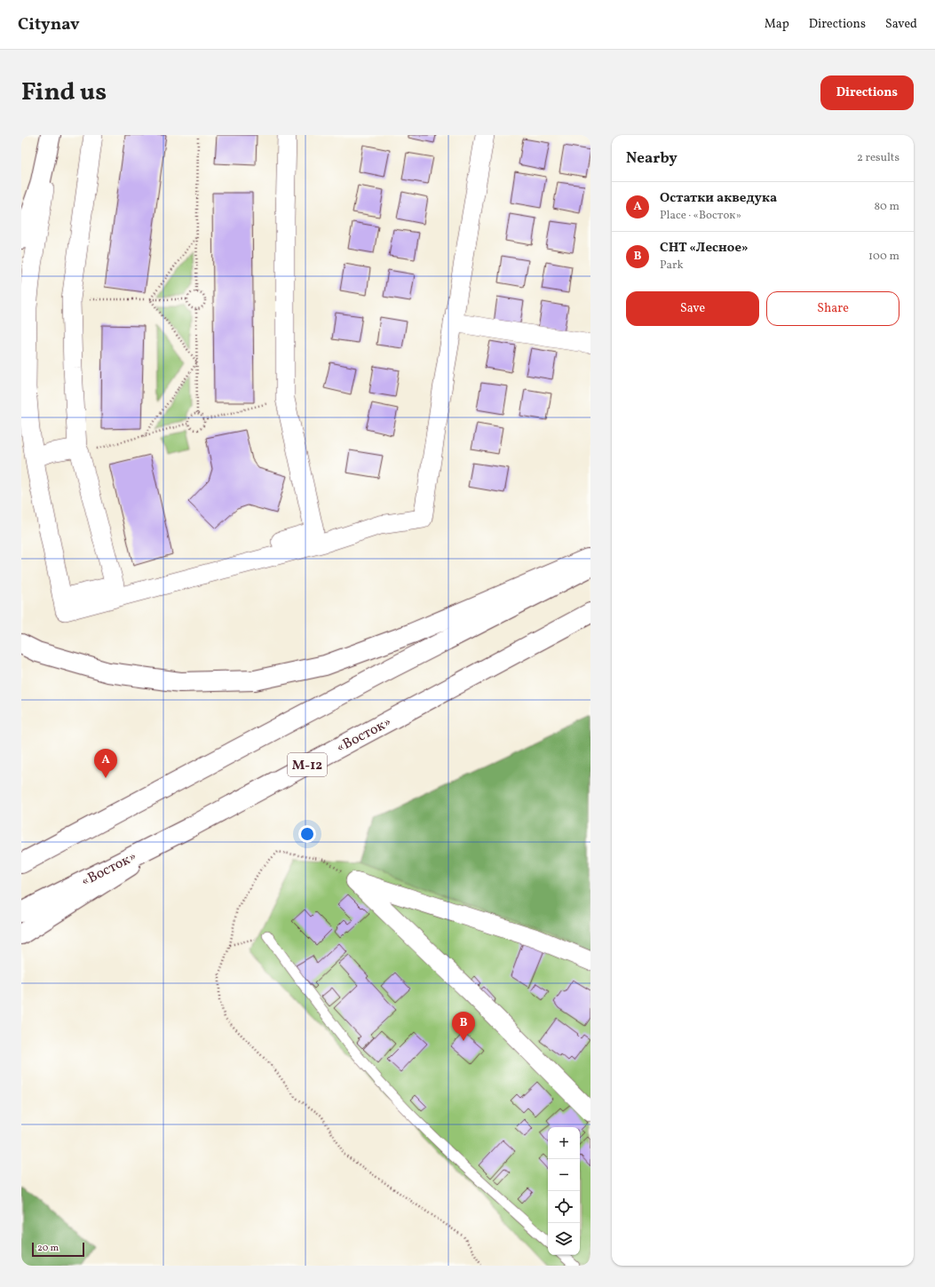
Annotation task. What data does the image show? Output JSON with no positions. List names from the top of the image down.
{
  "streets": {
    "main road": ["«Восток»", "М-12"]
  },
  "scale_bar": "20 m",
  "page": {
    "header": "Citynav",
    "nav": ["Map", "Directions", "Saved"],
    "title": "Find us",
    "buttons": [
      "Directions",
      ["Save", "Share"]
    ],
    "heading": ["Nearby", "2 results"],
    "list": [
      {
        "mark": "A",
        "name": "Остатки акведука",
        "note": "Place · «Восток»",
        "value": "80 m"
      },
      {
        "mark": "B",
        "name": "СНТ «Лесное»",
        "note": "Park",
        "value": "100 m"
      }
    ],
    "pins": ["A", "B"],
    "map_buttons": ["+", "−"],
    "scale": "20 m"
  }
}
